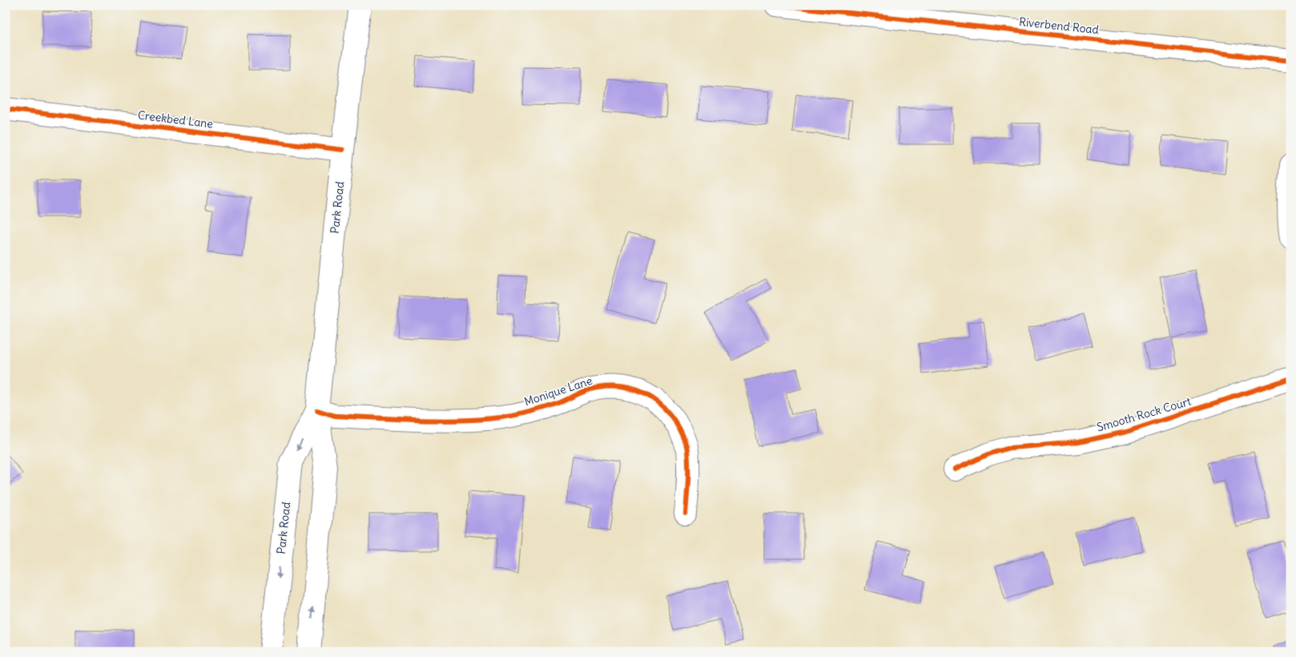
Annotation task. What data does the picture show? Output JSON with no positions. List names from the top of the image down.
{
  "streets": {
    "street": [
      "Riverbend Road",
      "Creekbed Lane",
      "Park Road",
      "Monique Lane",
      "Smooth Rock Court"
    ]
  },
  "crossings": [
    ["Creekbed Lane", "Park Road"],
    ["Park Road", "Monique Lane"]
  ]
}
